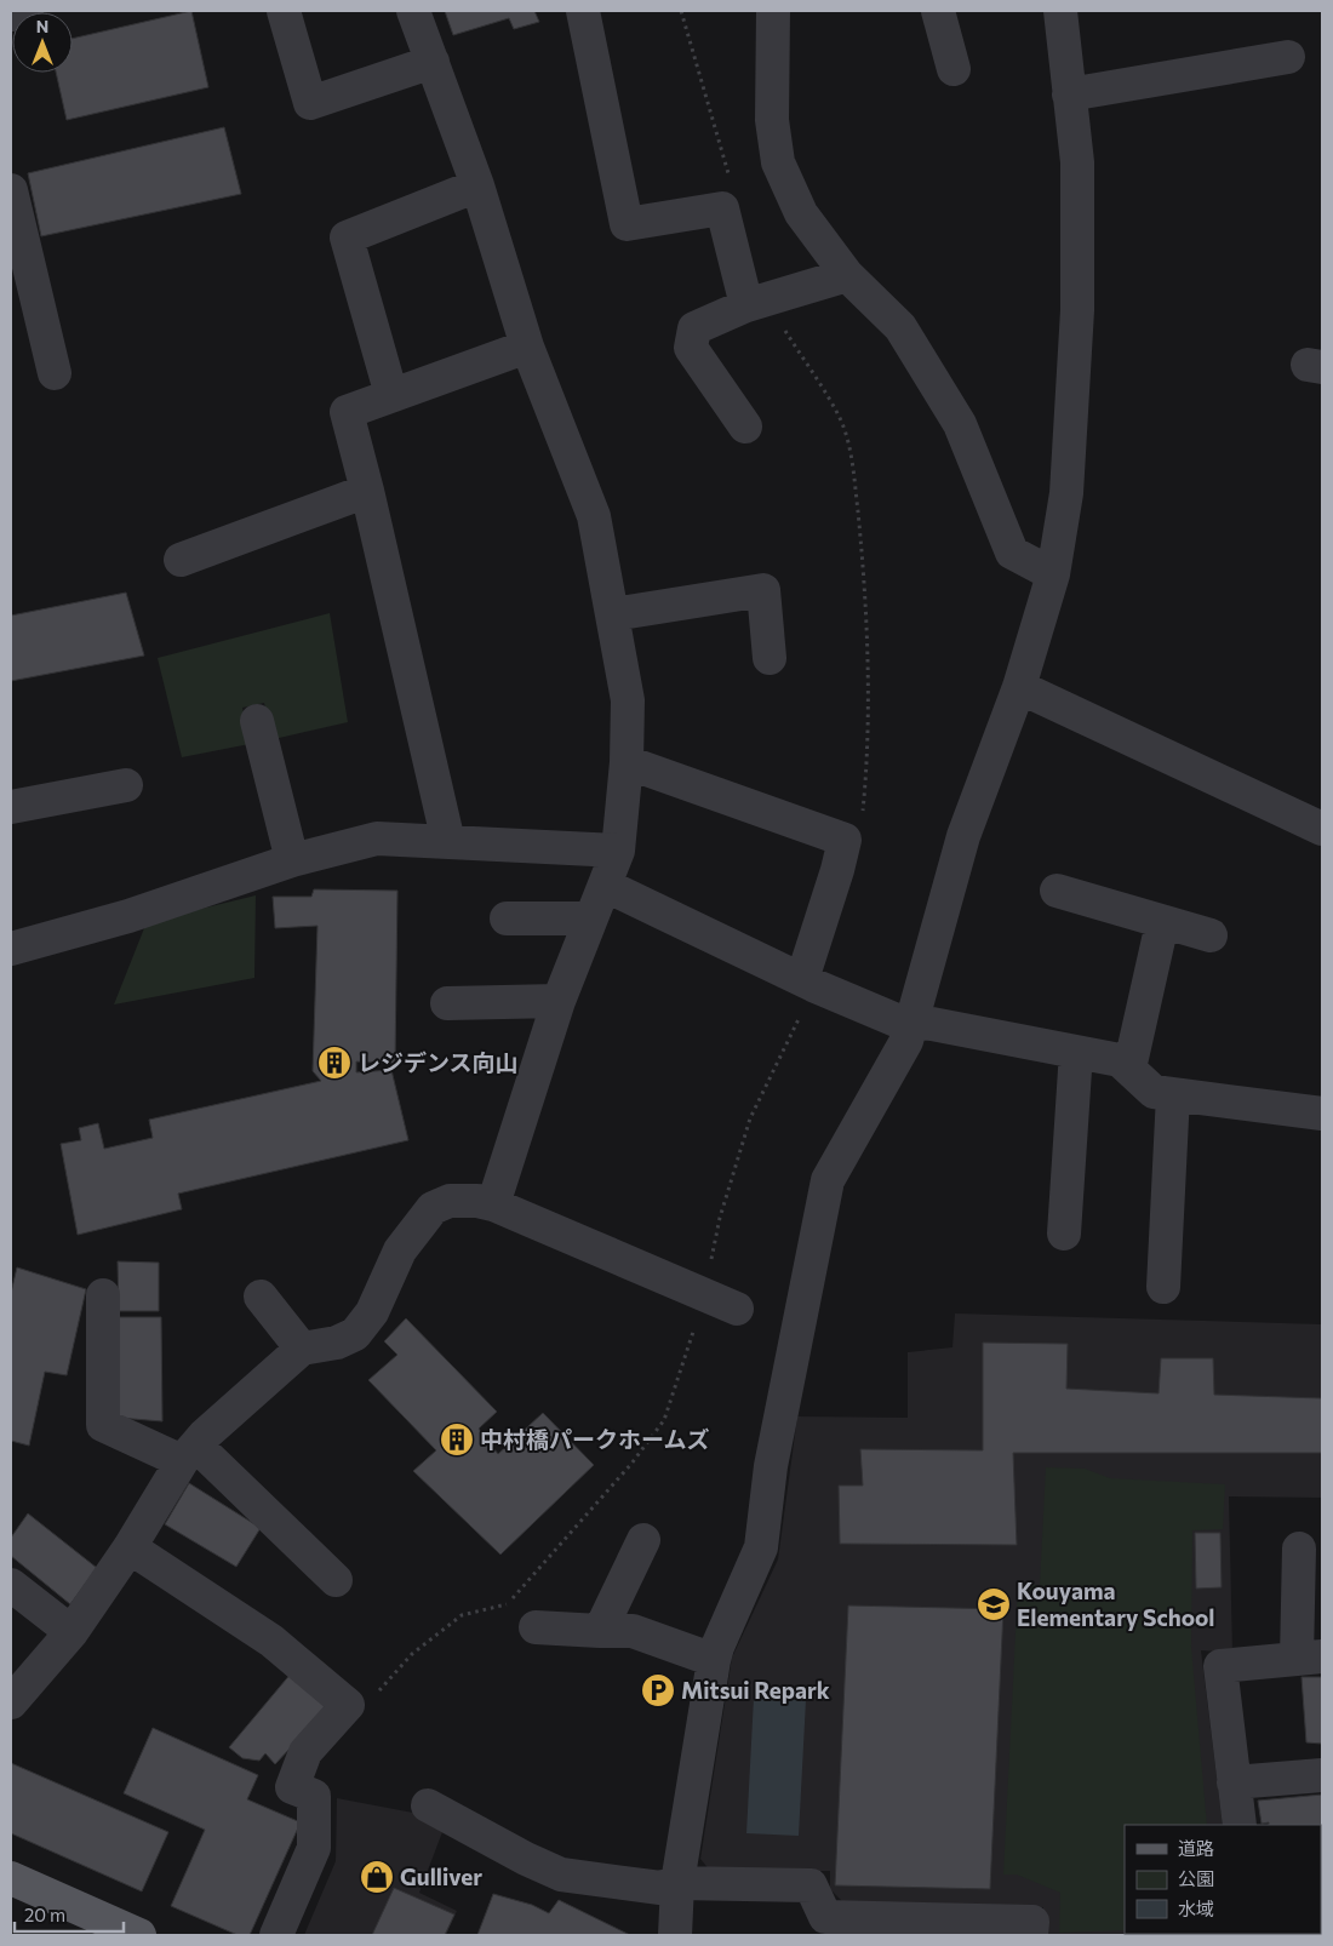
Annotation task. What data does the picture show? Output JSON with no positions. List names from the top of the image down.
{
  "places": {
    "building": ["レジデンス向山", "中村橋パークホームズ"],
    "school or university": ["Kouyama Elementary School"],
    "parking": ["Mitsui Repark"],
    "shop": ["Gulliver"]
  },
  "legend": ["道路", "公園", "水域"],
  "scale_bar": "20 m",
  "north": "top"
}
